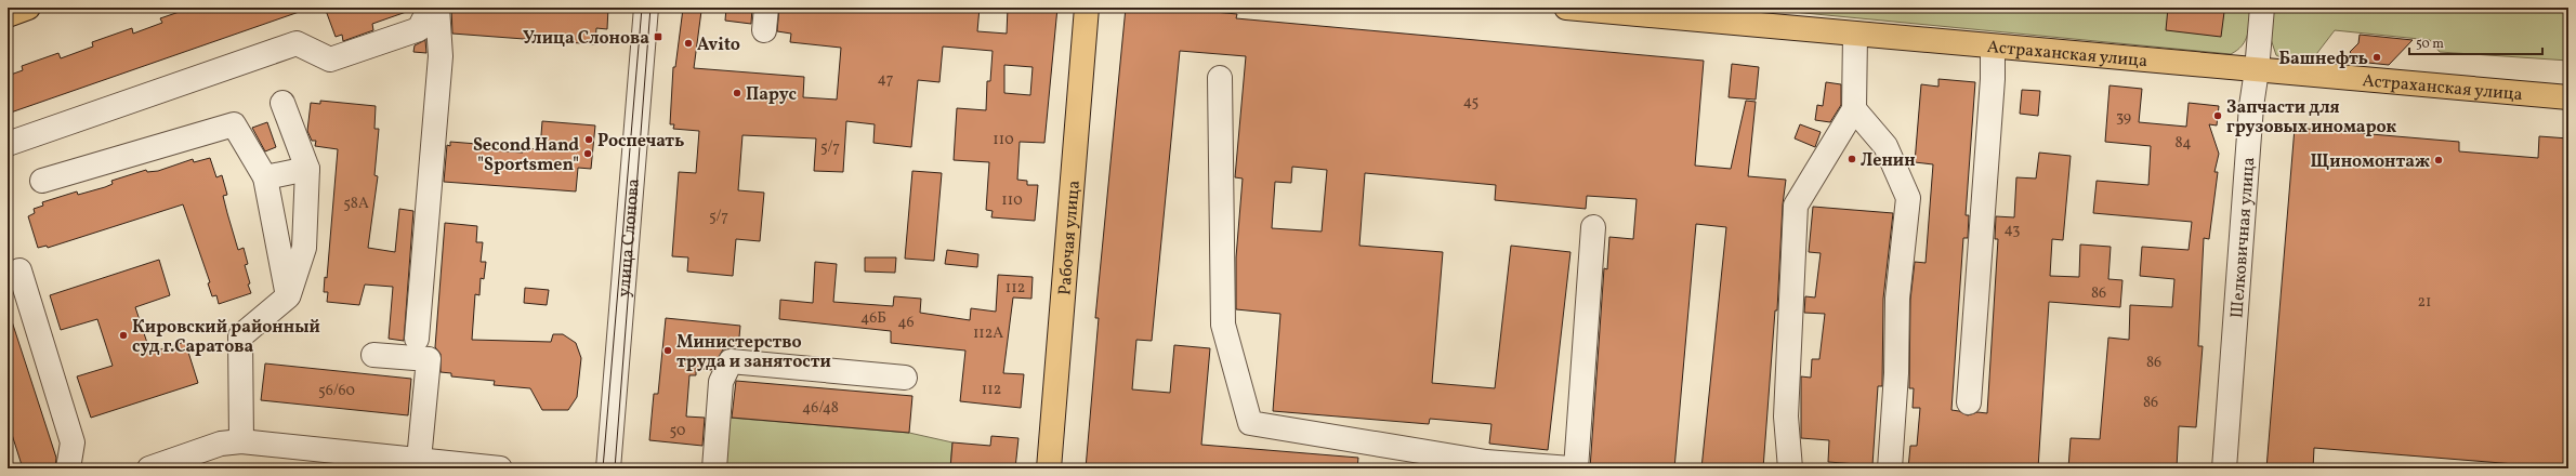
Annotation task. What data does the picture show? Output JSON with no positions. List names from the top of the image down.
{
  "streets": {
    "main road": ["Астраханская улица", "Рабочая улица"],
    "street": ["улица Слонова", "Шелковичная улица"]
  },
  "crossings": [
    ["Астраханская улица", "Шелковичная улица"]
  ],
  "places": {
    "transit": ["Улица Слонова"],
    "other": [
      "Avito",
      "Башнефть",
      "Парус",
      "Запчасти для грузовых иномарок",
      "Роспечать",
      "Second Hand \"Sportsmen\"",
      "Ленин",
      "Щиномонтаж",
      "Кировский районный суд г.Саратова",
      "Министерство труда и занятости"
    ]
  },
  "house_numbers": [
    "47",
    "45",
    "39",
    "110",
    "84",
    "5/7",
    "110",
    "58А",
    "5/7",
    "43",
    "112",
    "86",
    "21",
    "46Б",
    "46",
    "112А",
    "86",
    "112",
    "56/60",
    "86",
    "46/48",
    "50"
  ],
  "scale_bar": "50 m"
}
